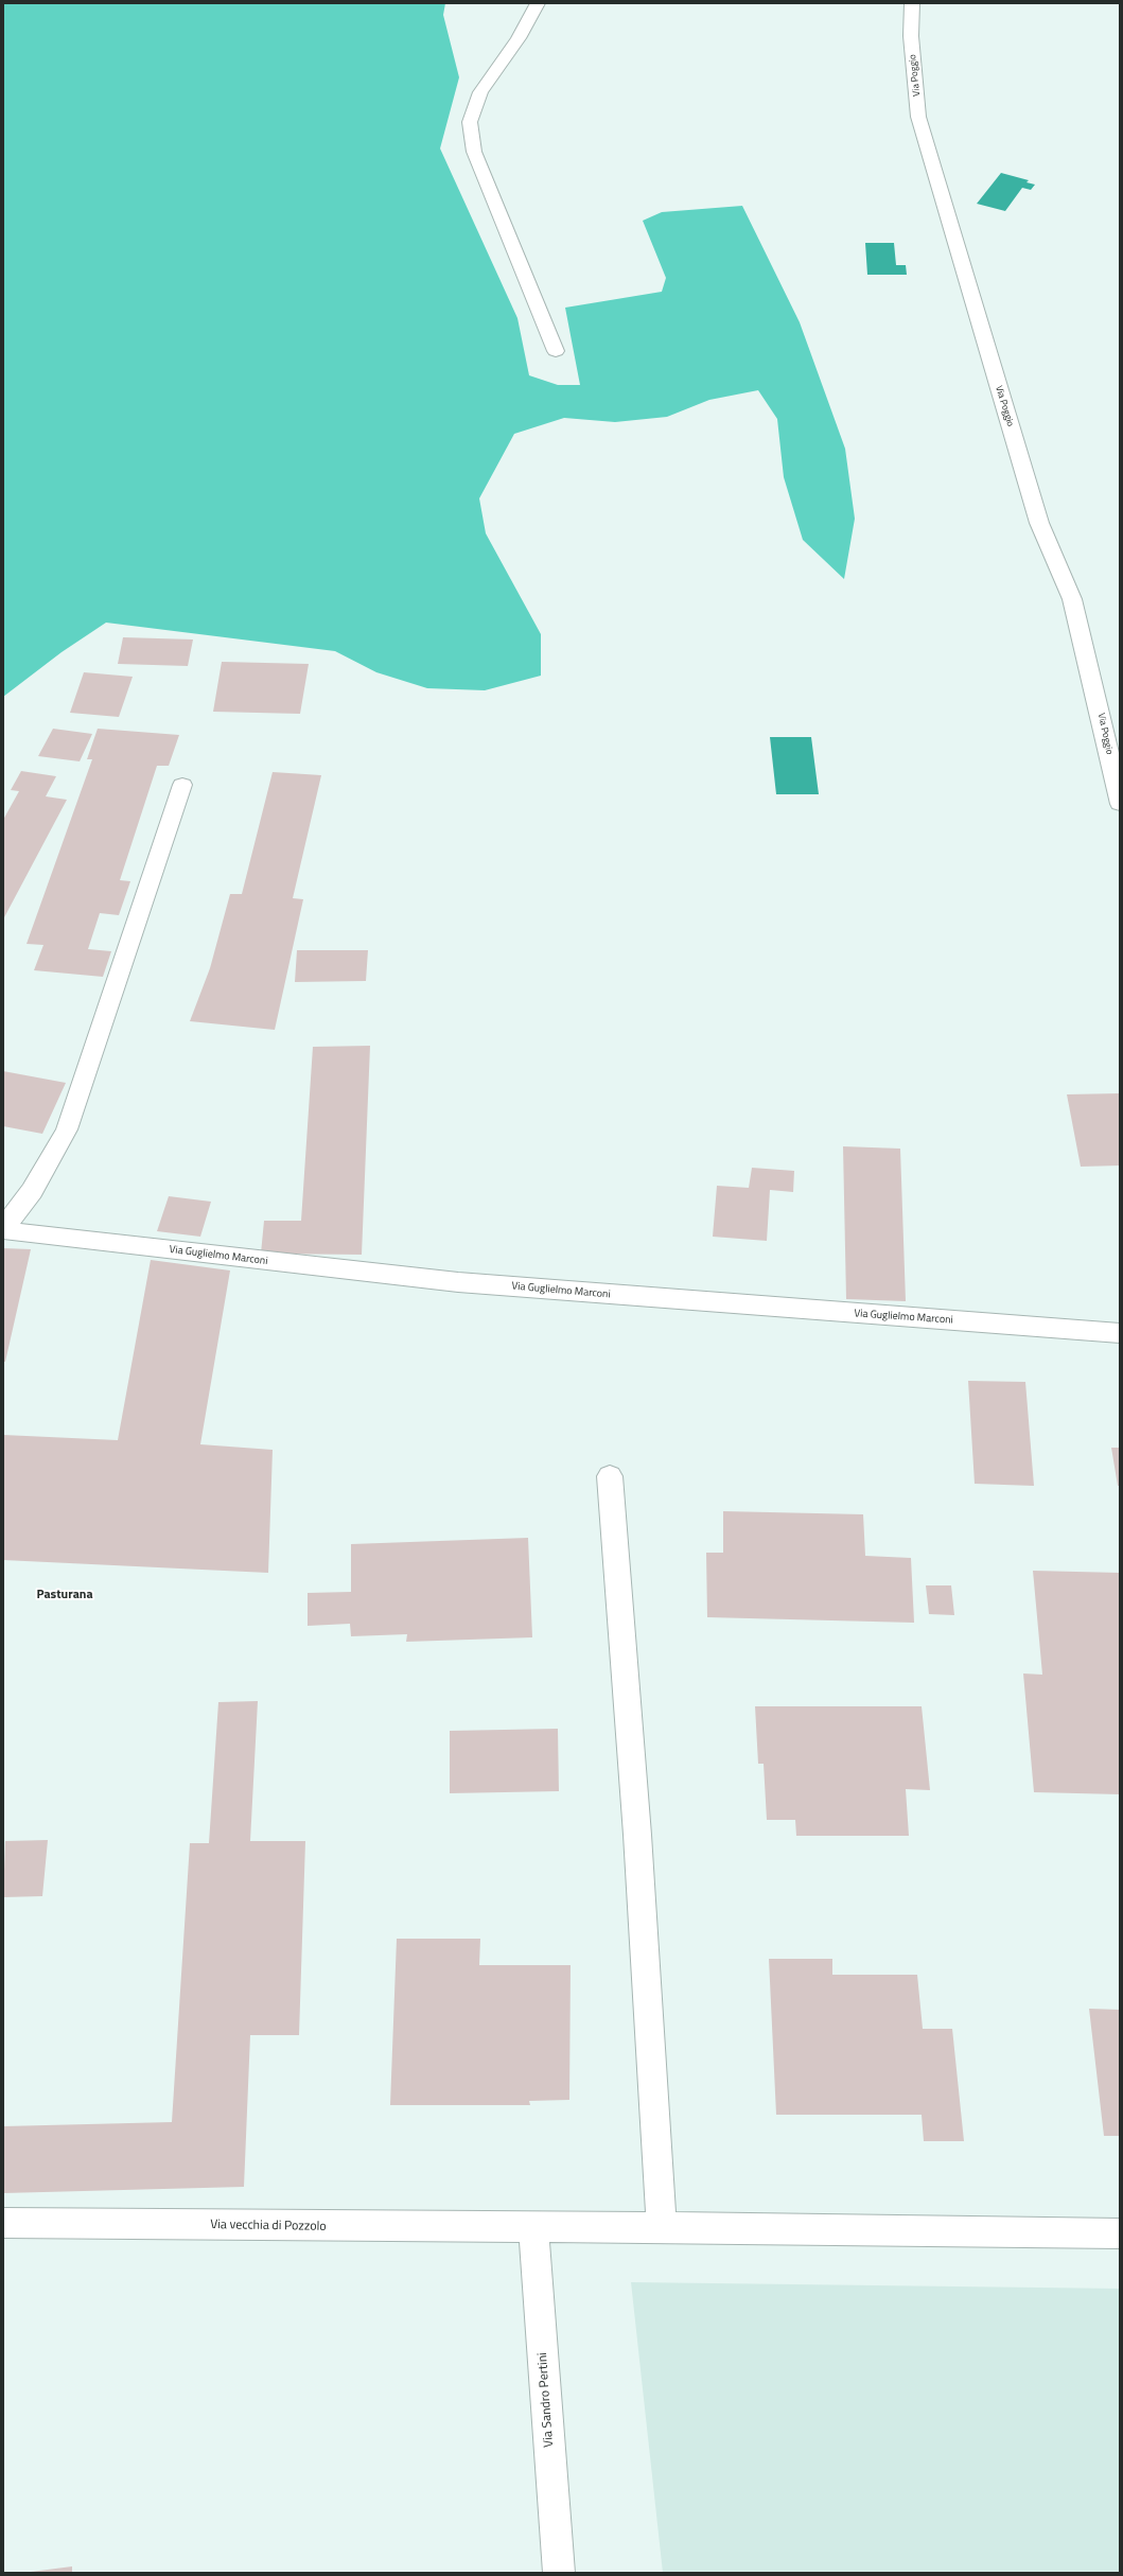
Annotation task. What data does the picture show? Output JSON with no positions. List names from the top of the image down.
{
  "streets": {
    "street": [
      "Via Poggio",
      "Via Guglielmo Marconi",
      "Via vecchia di Pozzolo",
      "Via Sandro Pertini"
    ]
  },
  "crossings": [
    ["Via vecchia di Pozzolo", "Via Sandro Pertini"]
  ],
  "districts": ["Pasturana"]
}
